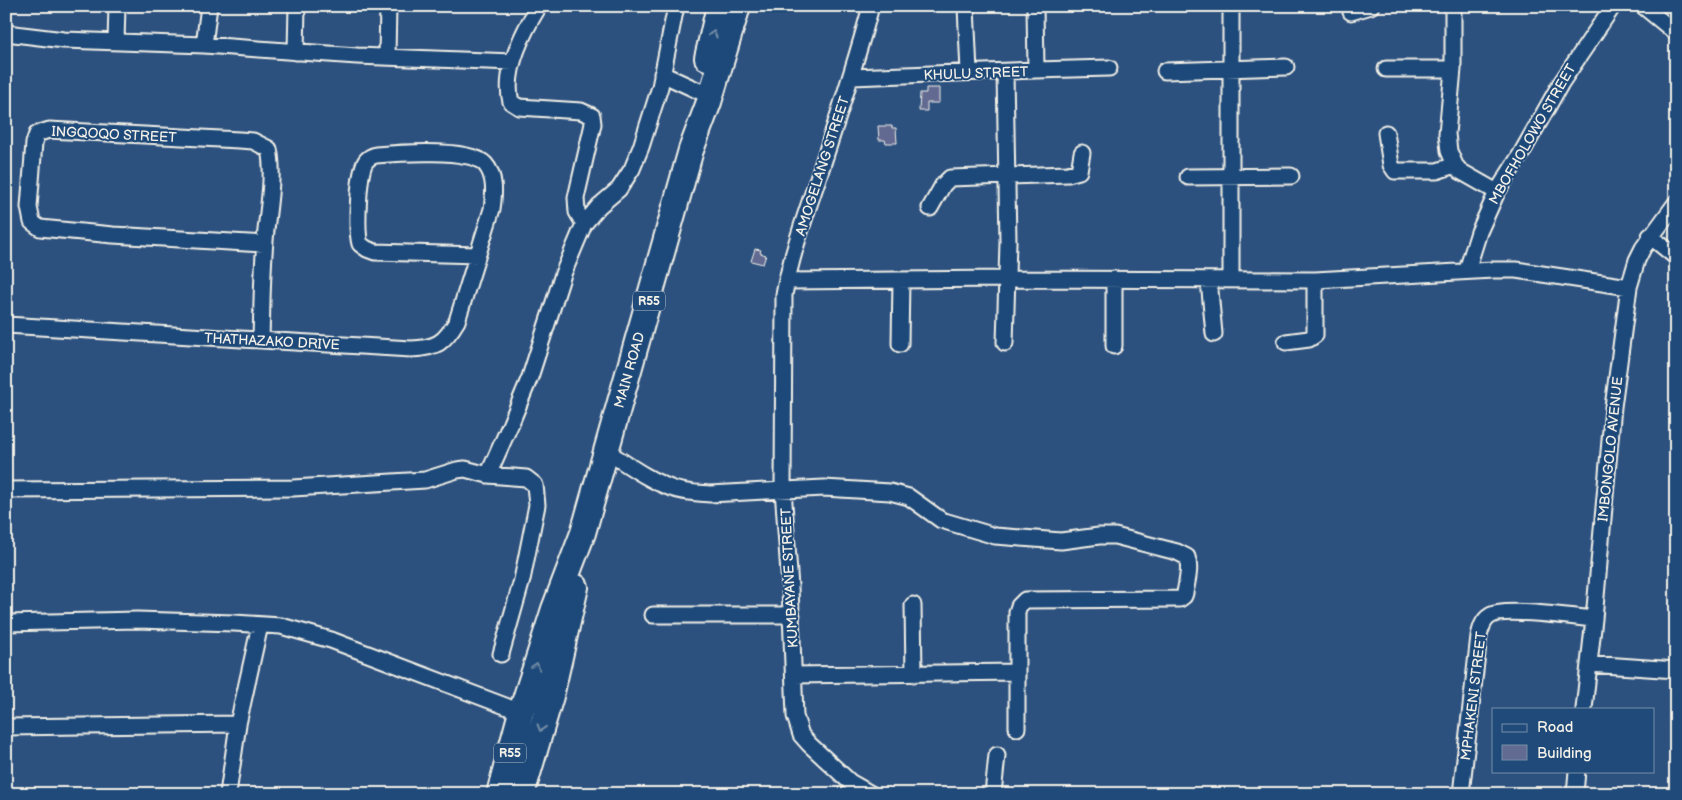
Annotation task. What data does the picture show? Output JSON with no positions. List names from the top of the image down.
{
  "streets": {
    "main road": ["R55", "MAIN ROAD"],
    "street": [
      "KHULU STREET",
      "INGQOQO STREET",
      "MBOFHOLOWO STREET",
      "AMOGELANG STREET",
      "THATHAZAKO DRIVE",
      "IMBONGOLO AVENUE",
      "KUMBAYANE STREET",
      "MPHAKENI STREET"
    ]
  },
  "crossings": [
    ["KHULU STREET", "AMOGELANG STREET"],
    ["INGQOQO STREET", "THATHAZAKO DRIVE"],
    ["AMOGELANG STREET", "KUMBAYANE STREET"],
    ["IMBONGOLO AVENUE", "MPHAKENI STREET"]
  ],
  "legend": ["Road", "Building"]
}
